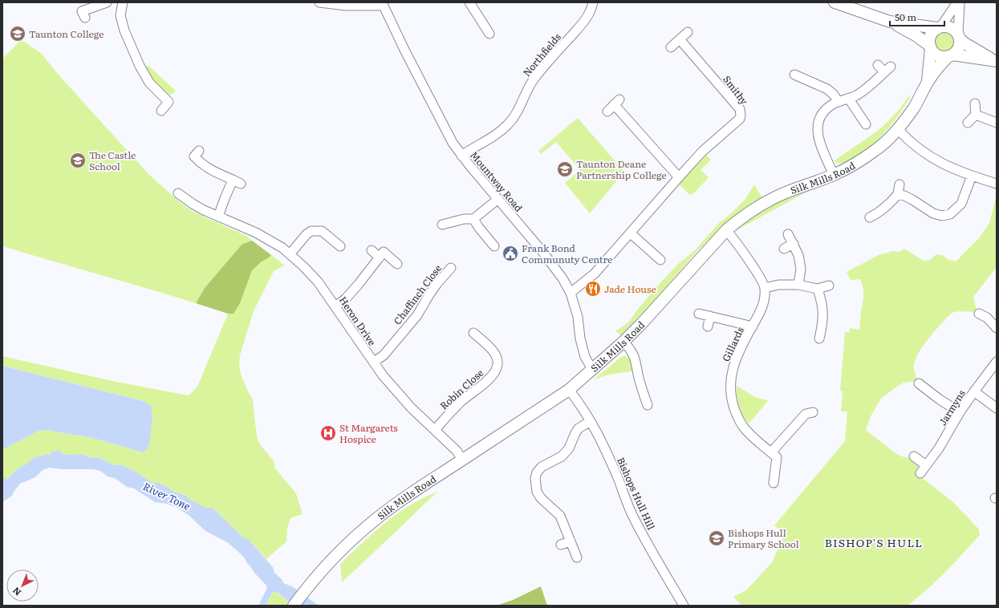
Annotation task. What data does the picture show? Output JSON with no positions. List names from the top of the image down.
{
  "streets": {
    "main road": ["Silk Mills Road"],
    "street": [
      "Northfields",
      "Smithy",
      "Mountway Road",
      "Chaffinch Close",
      "Heron Drive",
      "Gillards",
      "Robin Close",
      "Jarmyns",
      "Bishops Hull Hill"
    ]
  },
  "crossings": [
    ["Northfields", "Mountway Road"],
    ["Smithy", "Mountway Road"],
    ["Silk Mills Road", "Mountway Road"],
    ["Silk Mills Road", "Heron Drive"],
    ["Silk Mills Road", "Bishops Hull Hill"],
    ["Chaffinch Close", "Heron Drive"],
    ["Heron Drive", "Robin Close"]
  ],
  "districts": ["BISHOP'S HULL"],
  "water": ["River Tone"],
  "places": {
    "school or university": [
      "Taunton College",
      "The Castle School",
      "Taunton Deane Partnership College",
      "Bishops Hull Primary School"
    ],
    "public building": ["Frank Bond Communuty Centre"],
    "restaurant": ["Jade House"],
    "hospital": ["St Margarets Hospice"]
  },
  "scale_bar": "50 m",
  "north": "bottom left"
}
